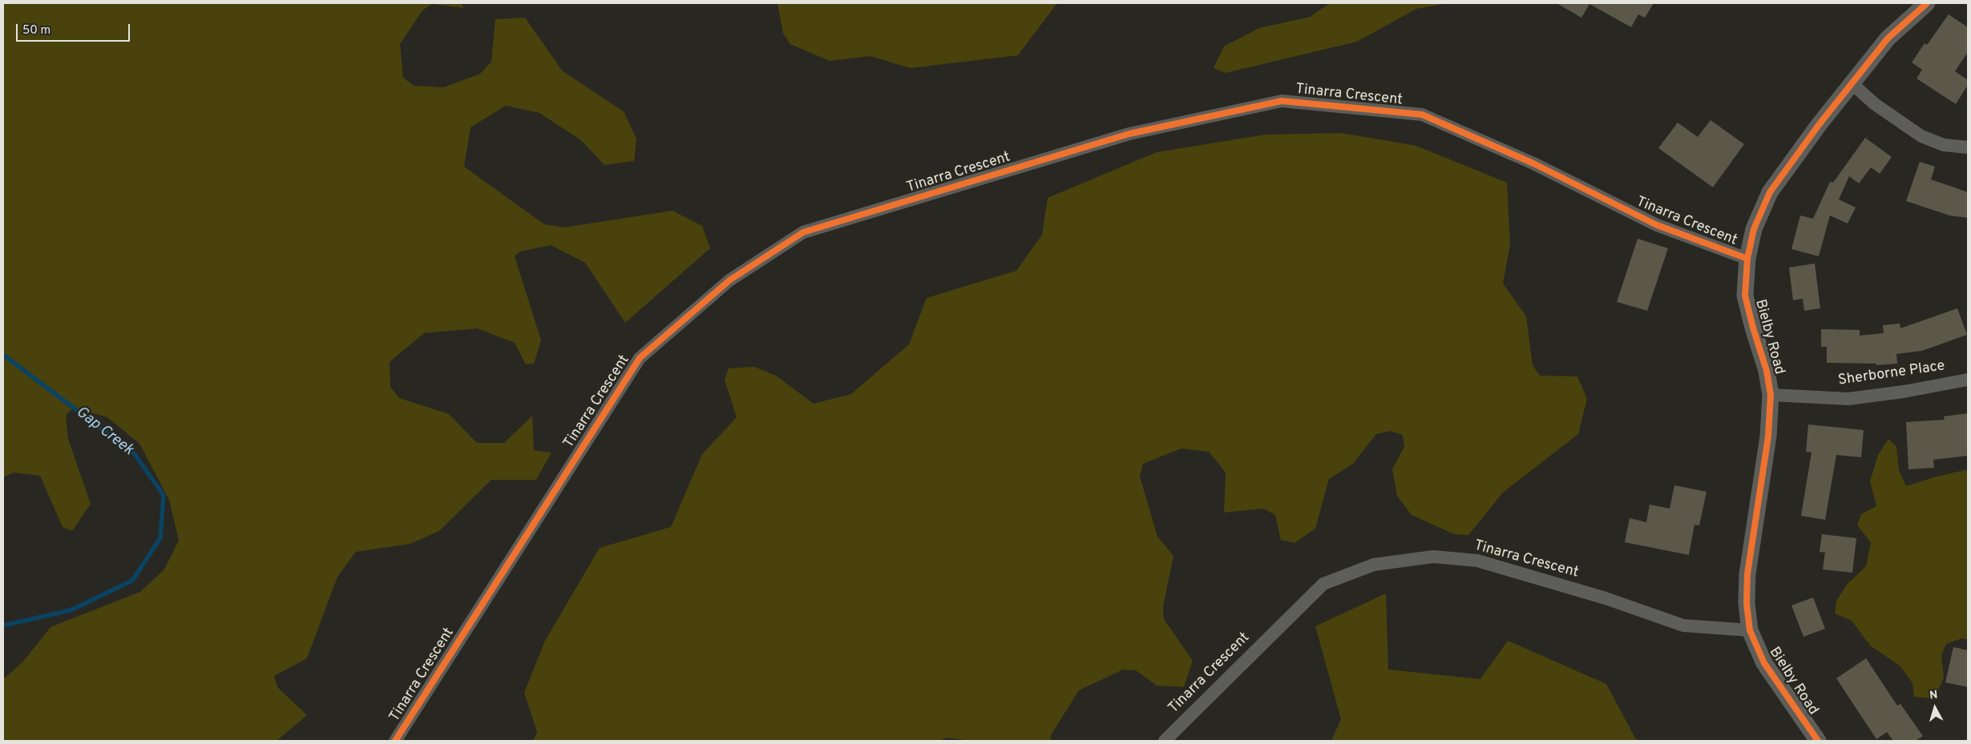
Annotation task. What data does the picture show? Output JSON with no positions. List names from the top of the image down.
{
  "streets": {
    "street": ["Tinarra Crescent", "Bielby Road", "Sherborne Place"]
  },
  "crossings": [
    ["Tinarra Crescent", "Bielby Road"],
    ["Bielby Road", "Sherborne Place"]
  ],
  "water": ["Gap Creek"],
  "scale_bar": "50 m",
  "north": "top"
}
